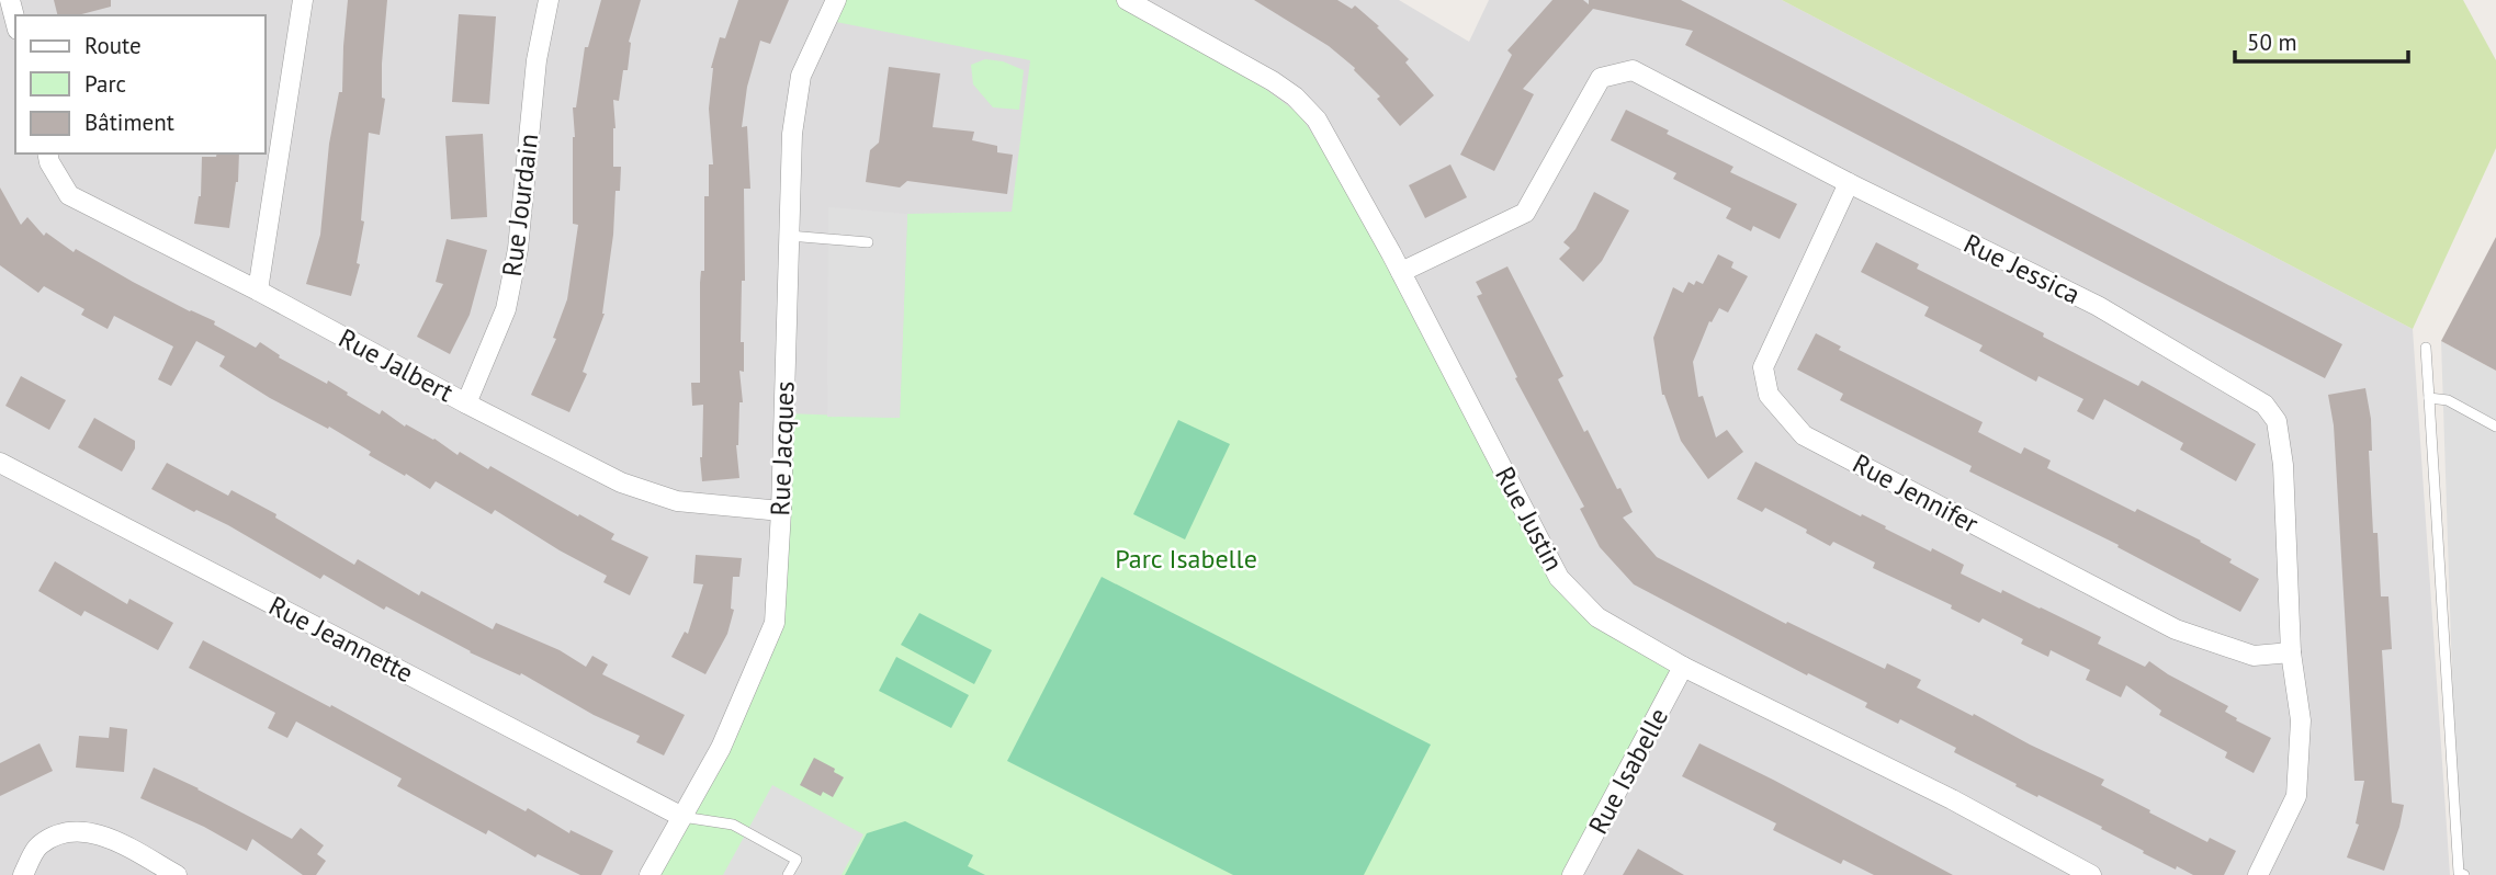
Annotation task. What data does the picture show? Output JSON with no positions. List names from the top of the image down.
{
  "streets": {
    "street": [
      "Rue Jourdain",
      "Rue Jessica",
      "Rue Jalbert",
      "Rue Jacques",
      "Rue Jennifer",
      "Rue Justin",
      "Rue Jeannette",
      "Rue Isabelle"
    ]
  },
  "crossings": [
    ["Rue Jourdain", "Rue Jalbert"],
    ["Rue Jessica", "Rue Jennifer"],
    ["Rue Jessica", "Rue Justin"],
    ["Rue Jalbert", "Rue Jacques"],
    ["Rue Jacques", "Rue Jeannette"],
    ["Rue Justin", "Rue Isabelle"]
  ],
  "parks": ["Parc Isabelle"],
  "legend": ["Route", "Parc", "Bâtiment"],
  "scale_bar": "50 m"
}
